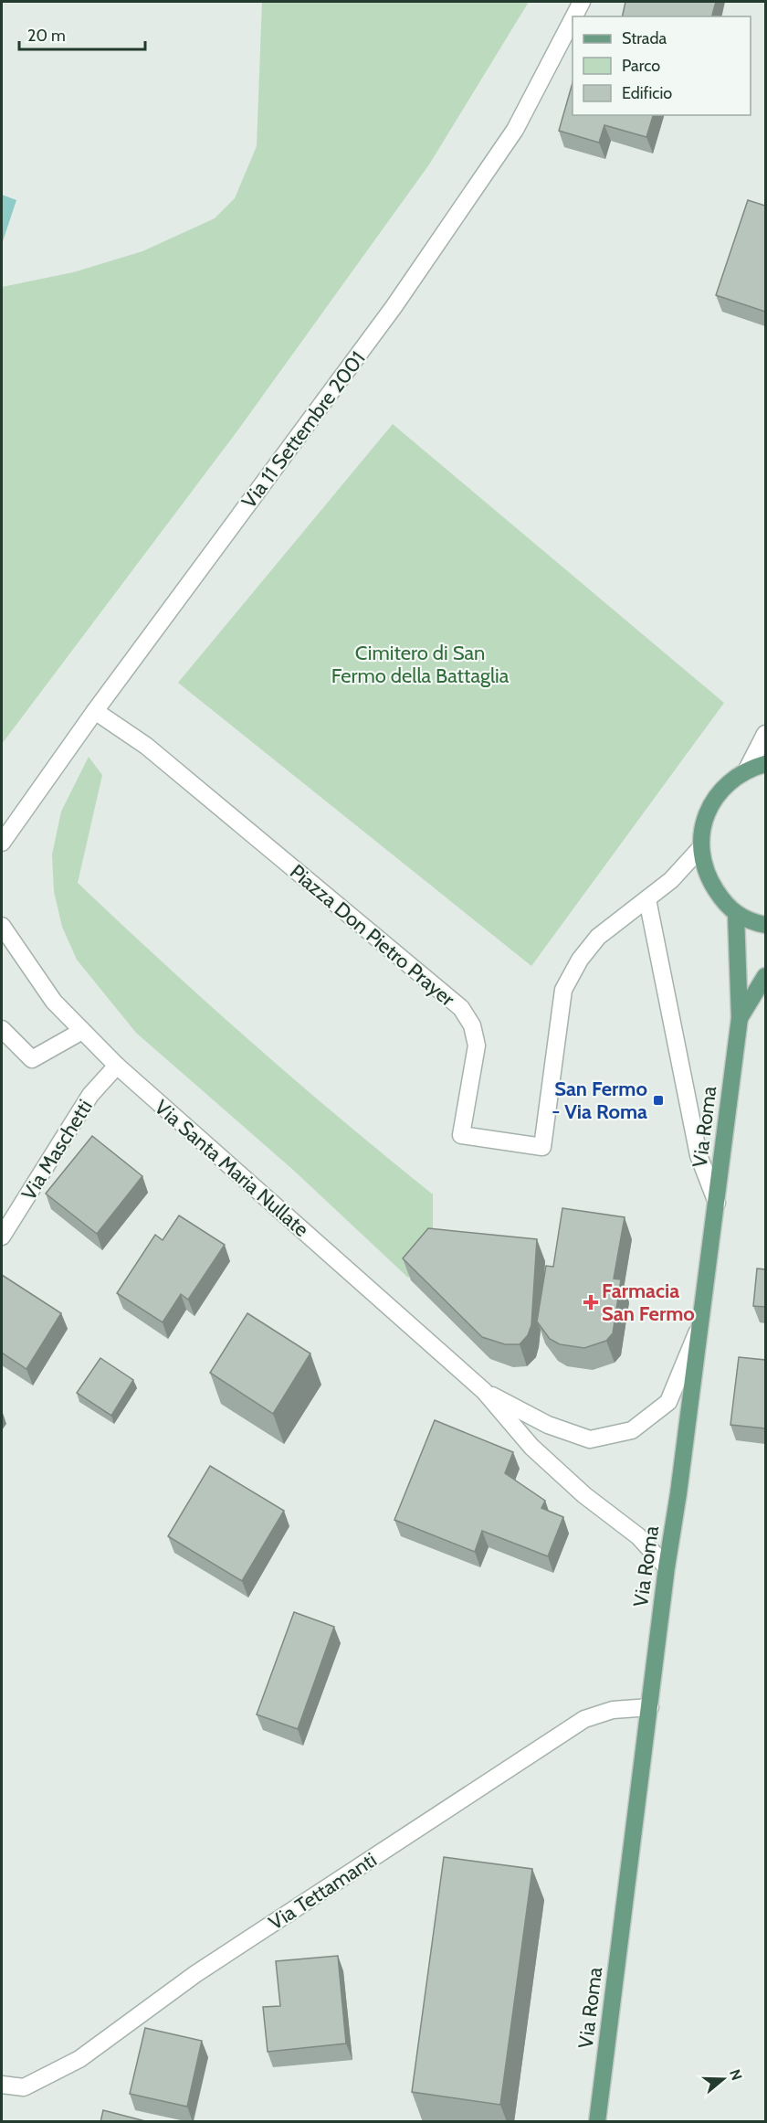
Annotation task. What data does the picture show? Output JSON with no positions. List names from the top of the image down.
{
  "streets": {
    "main road": ["Via Roma"],
    "street": [
      "Via 11 Settembre 2001",
      "Piazza Don Pietro Prayer",
      "Via Maschetti",
      "Via Santa Maria Nullate",
      "Via Tettamanti"
    ]
  },
  "crossings": [
    ["Via 11 Settembre 2001", "Piazza Don Pietro Prayer"],
    ["Via Roma", "Via Santa Maria Nullate"],
    ["Via Roma", "Via Tettamanti"],
    ["Via Maschetti", "Via Santa Maria Nullate"]
  ],
  "parks": ["Cimitero di San Fermo della Battaglia"],
  "places": {
    "transit": ["San Fermo - Via Roma"],
    "health": ["Farmacia San Fermo"]
  },
  "legend": ["Strada", "Parco", "Edificio"],
  "scale_bar": "20 m",
  "north": "right"
}
